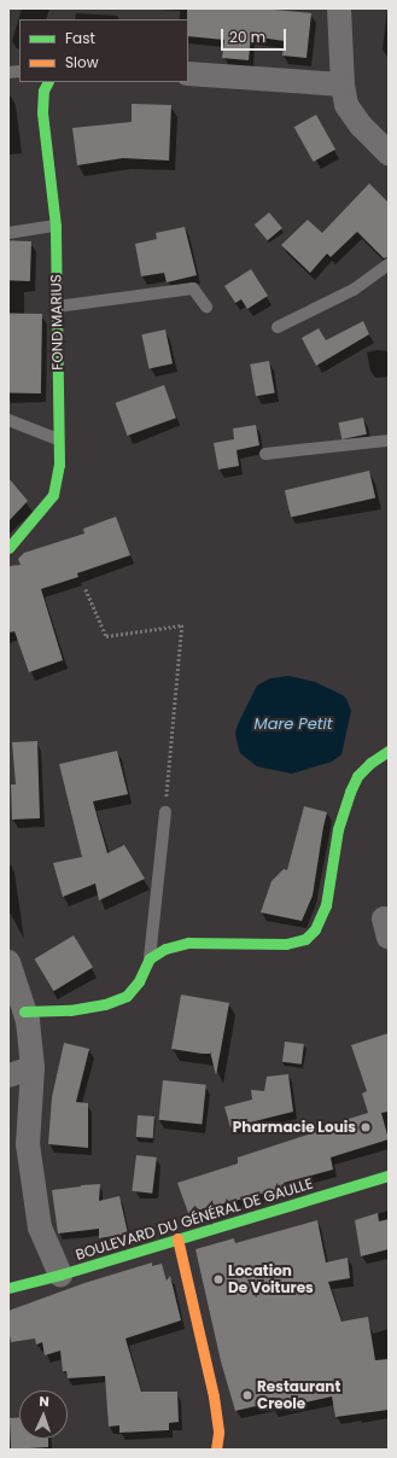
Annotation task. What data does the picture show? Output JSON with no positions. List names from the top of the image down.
{
  "streets": {
    "street": ["FOND MARIUS", "BOULEVARD DU GÉNÉRAL DE GAULLE"]
  },
  "water": ["Mare Petit"],
  "places": ["Pharmacie Louis", "Location De Voitures", "Restaurant Creole"],
  "legend": ["Fast", "Slow"],
  "scale_bar": "20 m",
  "north": "top"
}
